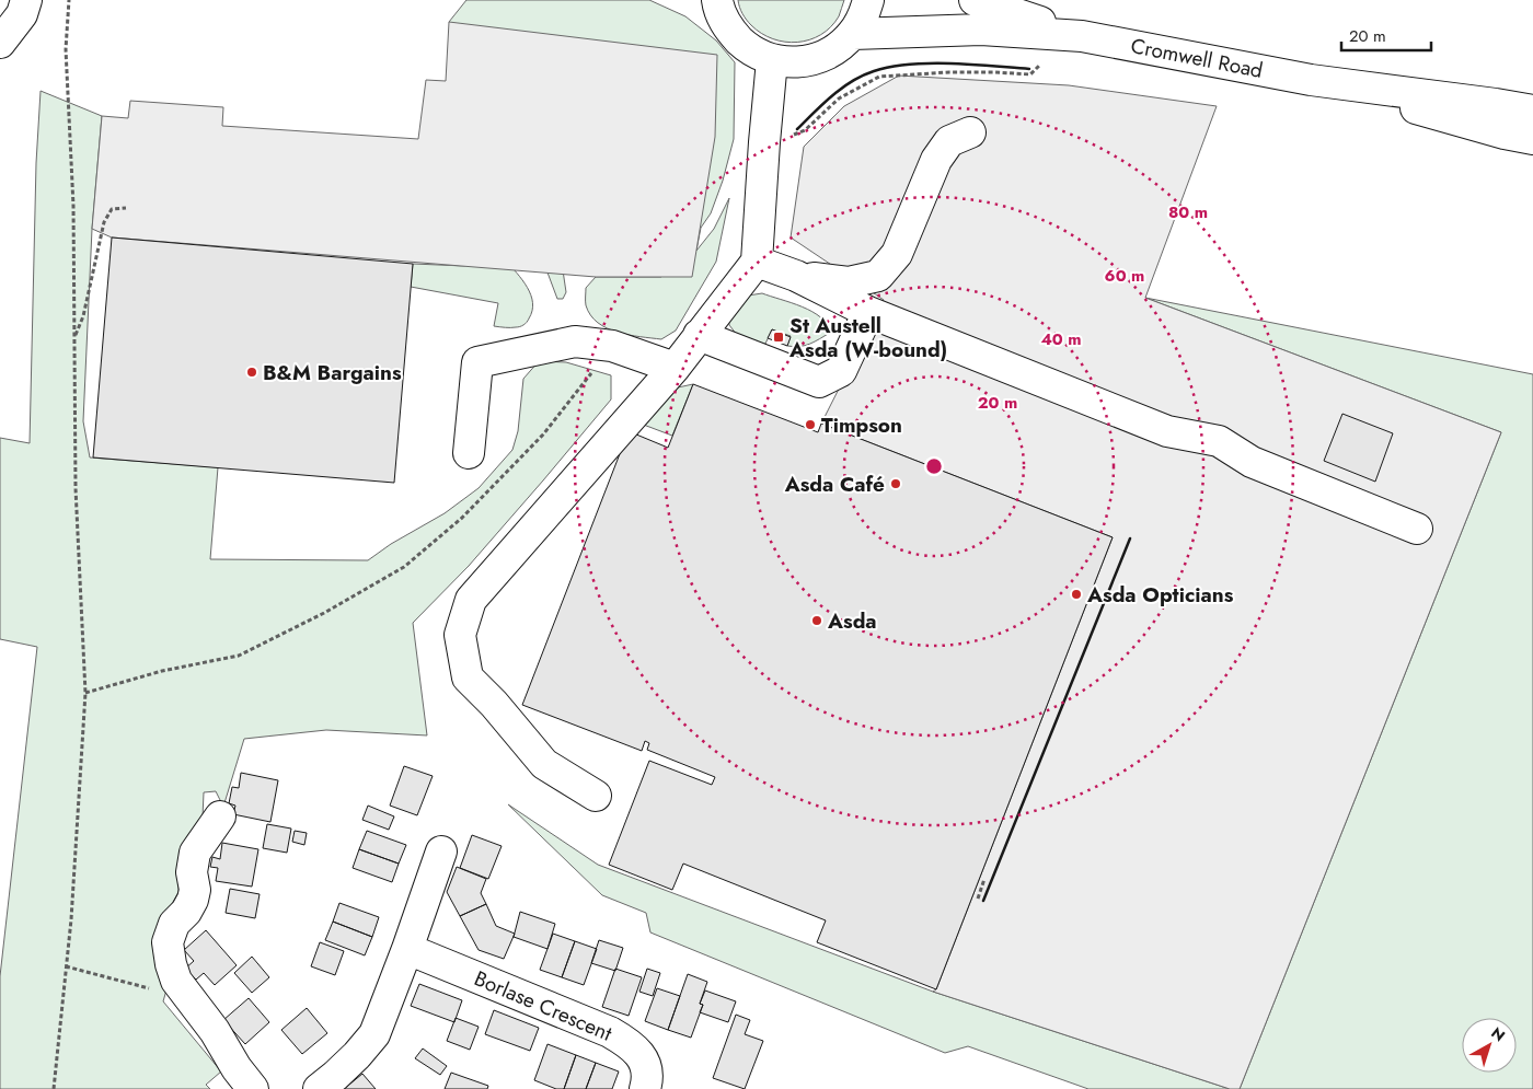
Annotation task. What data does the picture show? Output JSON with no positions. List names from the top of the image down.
{
  "streets": {
    "main road": ["Cromwell Road", "Borlase Crescent"]
  },
  "places": {
    "transit": ["St Austell Asda (W-bound)"],
    "other": [
      "B&M Bargains",
      "Timpson",
      "Asda Café",
      "Asda Opticians",
      "Asda"
    ]
  },
  "scale_bar": "20 m",
  "north": "top right",
  "rings": [
    "80 m",
    "60 m",
    "40 m",
    "20 m"
  ]
}
